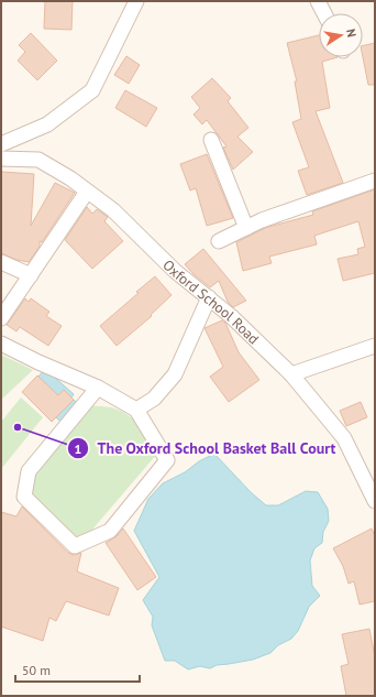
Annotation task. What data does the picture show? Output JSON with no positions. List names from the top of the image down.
{
  "streets": {
    "street": ["Oxford School Road"]
  },
  "places": ["The Oxford School Basket Ball Court"],
  "scale_bar": "50 m",
  "north": "right"
}
